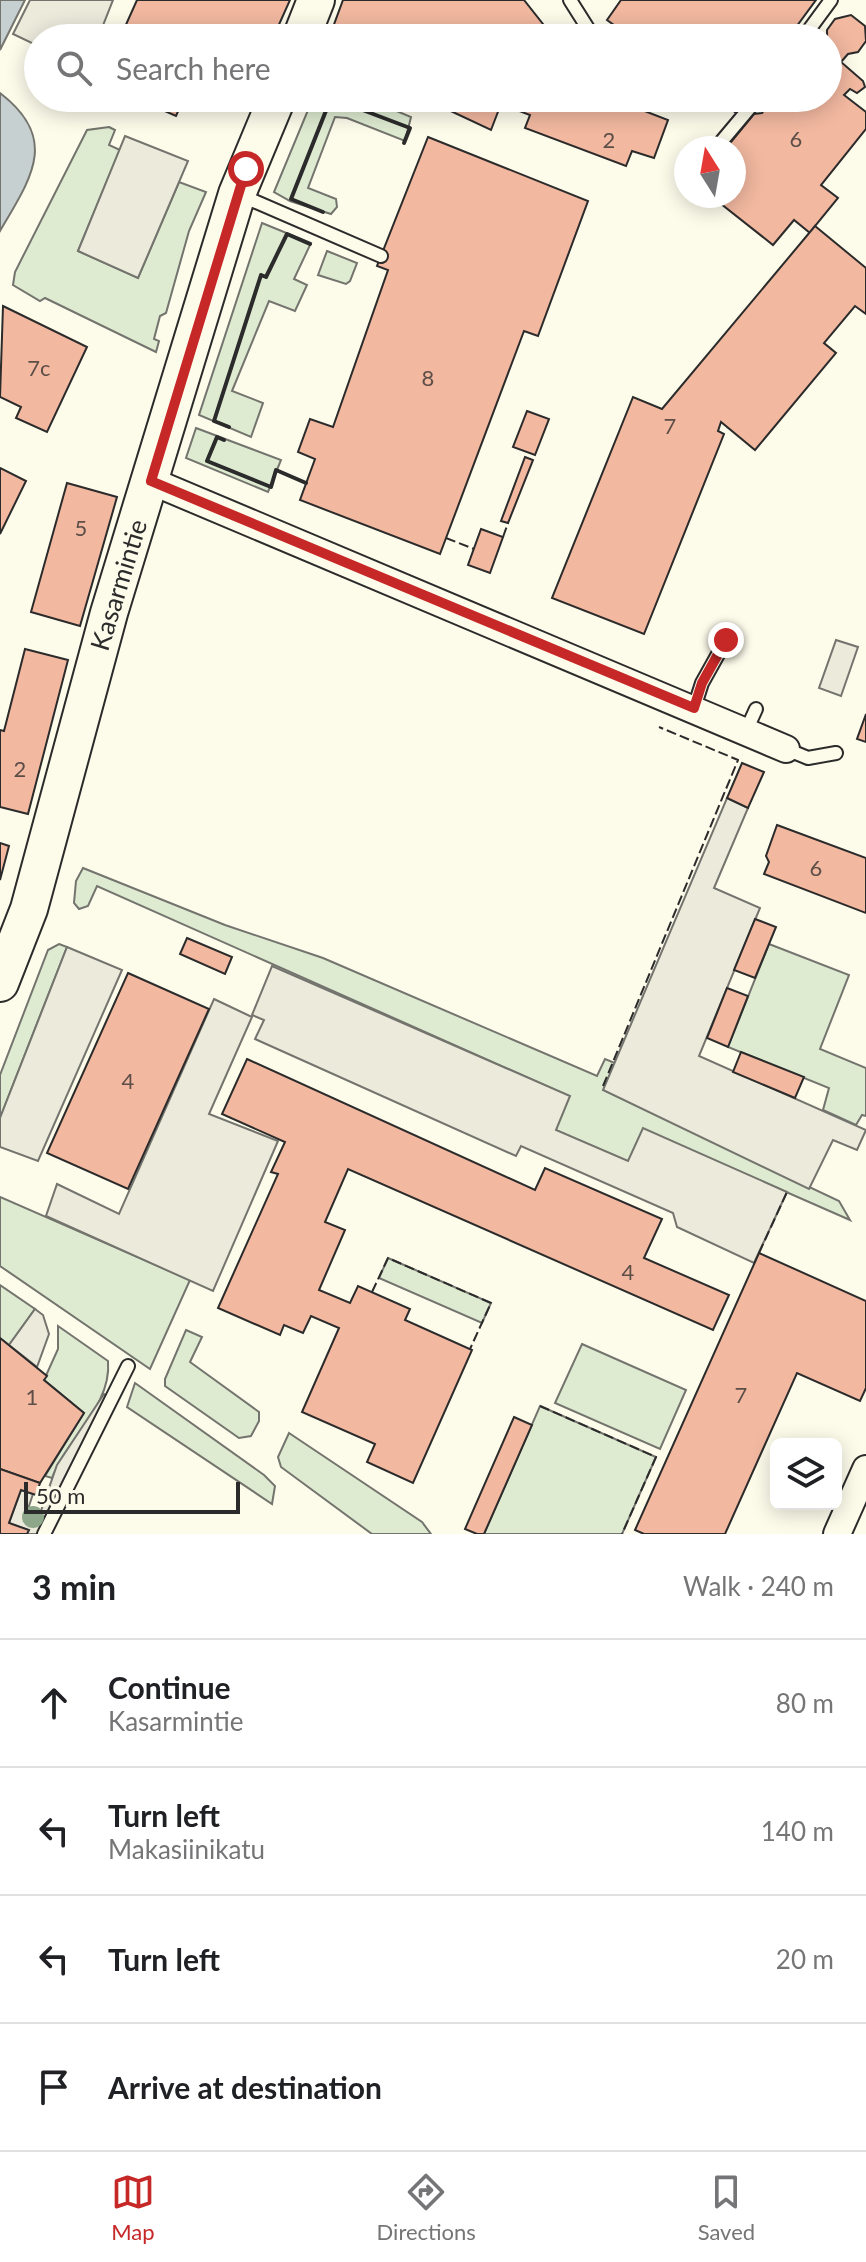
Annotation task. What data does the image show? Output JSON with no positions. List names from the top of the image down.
{
  "streets": {
    "street": ["Kasarmintie"]
  },
  "house_numbers": [
    "6",
    "2",
    "7c",
    "8",
    "7",
    "5",
    "2",
    "6",
    "4",
    "4",
    "7",
    "1"
  ],
  "scale_bar": "50 m",
  "north": "top",
  "page": {
    "search": "Search here",
    "scale": "50 m",
    "heading": ["3 min", "Walk · 240 m"],
    "list": [
      ["Continue", "Kasarmintie", "80 m"],
      ["Turn left", "Makasiinikatu", "140 m"],
      ["Turn left", "20 m"],
      "Arrive at destination"
    ],
    "nav": ["Map", "Directions", "Saved"]
  }
}
